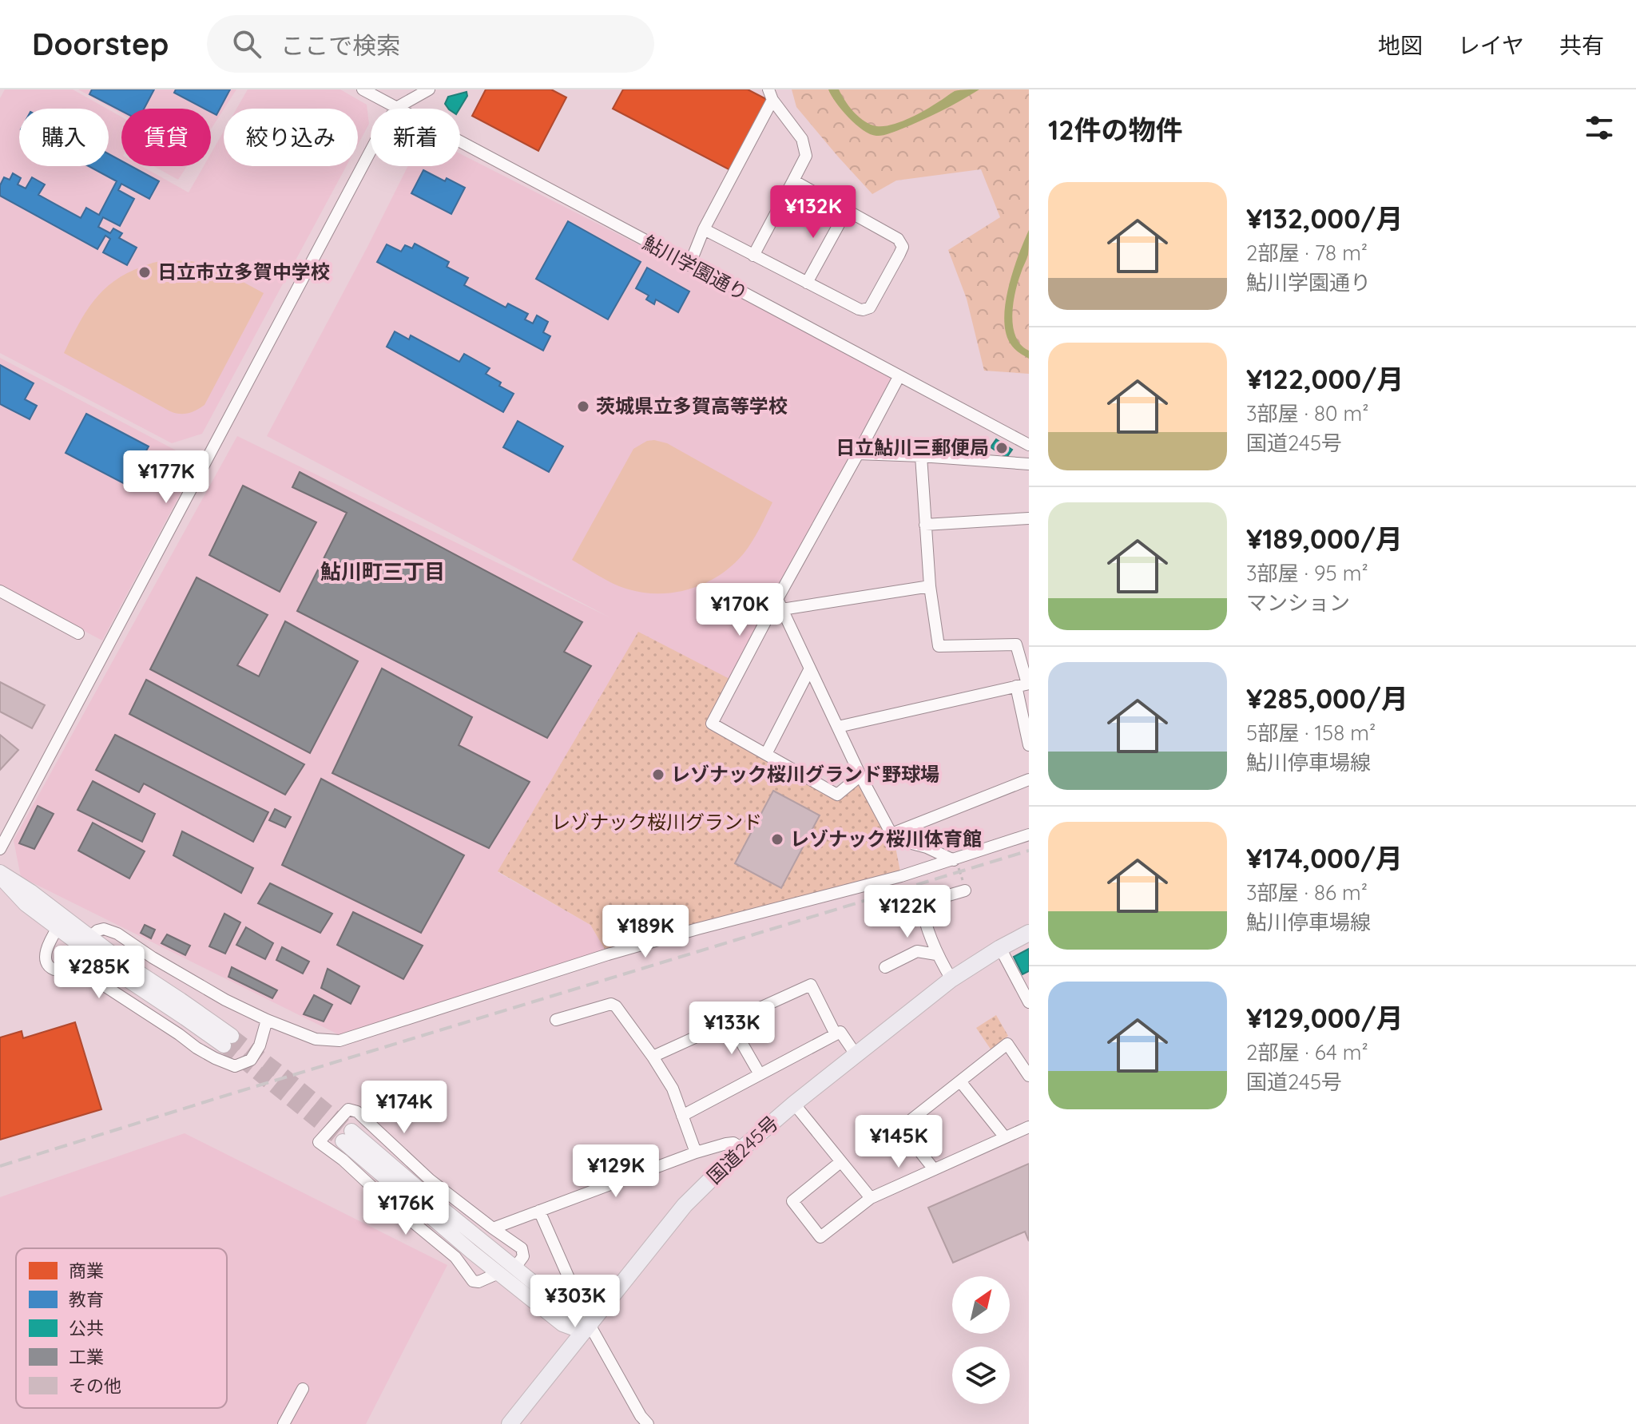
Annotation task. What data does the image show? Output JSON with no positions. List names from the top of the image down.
{
  "streets": {
    "highway": ["国道245号"],
    "street": ["鮎川学園通り"]
  },
  "districts": ["鮎川町三丁目"],
  "parks": ["レゾナック桜川グランド"],
  "places": [
    "日立市立多賀中学校",
    "茨城県立多賀高等学校",
    "日立鮎川三郵便局",
    "レゾナック桜川グランド野球場",
    "レゾナック桜川体育館"
  ],
  "legend": [
    "商業",
    "教育",
    "公共",
    "工業",
    "その他"
  ],
  "north": "top right",
  "page": {
    "header": "Doorstep",
    "search": "ここで検索",
    "nav": ["地図", "レイヤ", "共有"],
    "heading": "12件の物件",
    "chip": [
      "購入",
      "賃貸",
      "絞り込み",
      "新着"
    ],
    "list": [
      {
        "name": "¥132,000/月",
        "note": "2部屋 · 78 m² · 鮎川学園通り"
      },
      {
        "name": "¥122,000/月",
        "note": "3部屋 · 80 m² · 国道245号"
      },
      {
        "name": "¥189,000/月",
        "note": "3部屋 · 95 m² · マンション"
      },
      {
        "name": "¥285,000/月",
        "note": "5部屋 · 158 m² · 鮎川停車場線"
      },
      {
        "name": "¥174,000/月",
        "note": "3部屋 · 86 m² · 鮎川停車場線"
      },
      {
        "name": "¥129,000/月",
        "note": "2部屋 · 64 m² · 国道245号"
      }
    ],
    "price": [
      "¥132K",
      "¥177K",
      "¥170K",
      "¥122K",
      "¥189K",
      "¥285K",
      "¥133K",
      "¥174K",
      "¥145K",
      "¥129K",
      "¥176K",
      "¥303K"
    ]
  }
}
